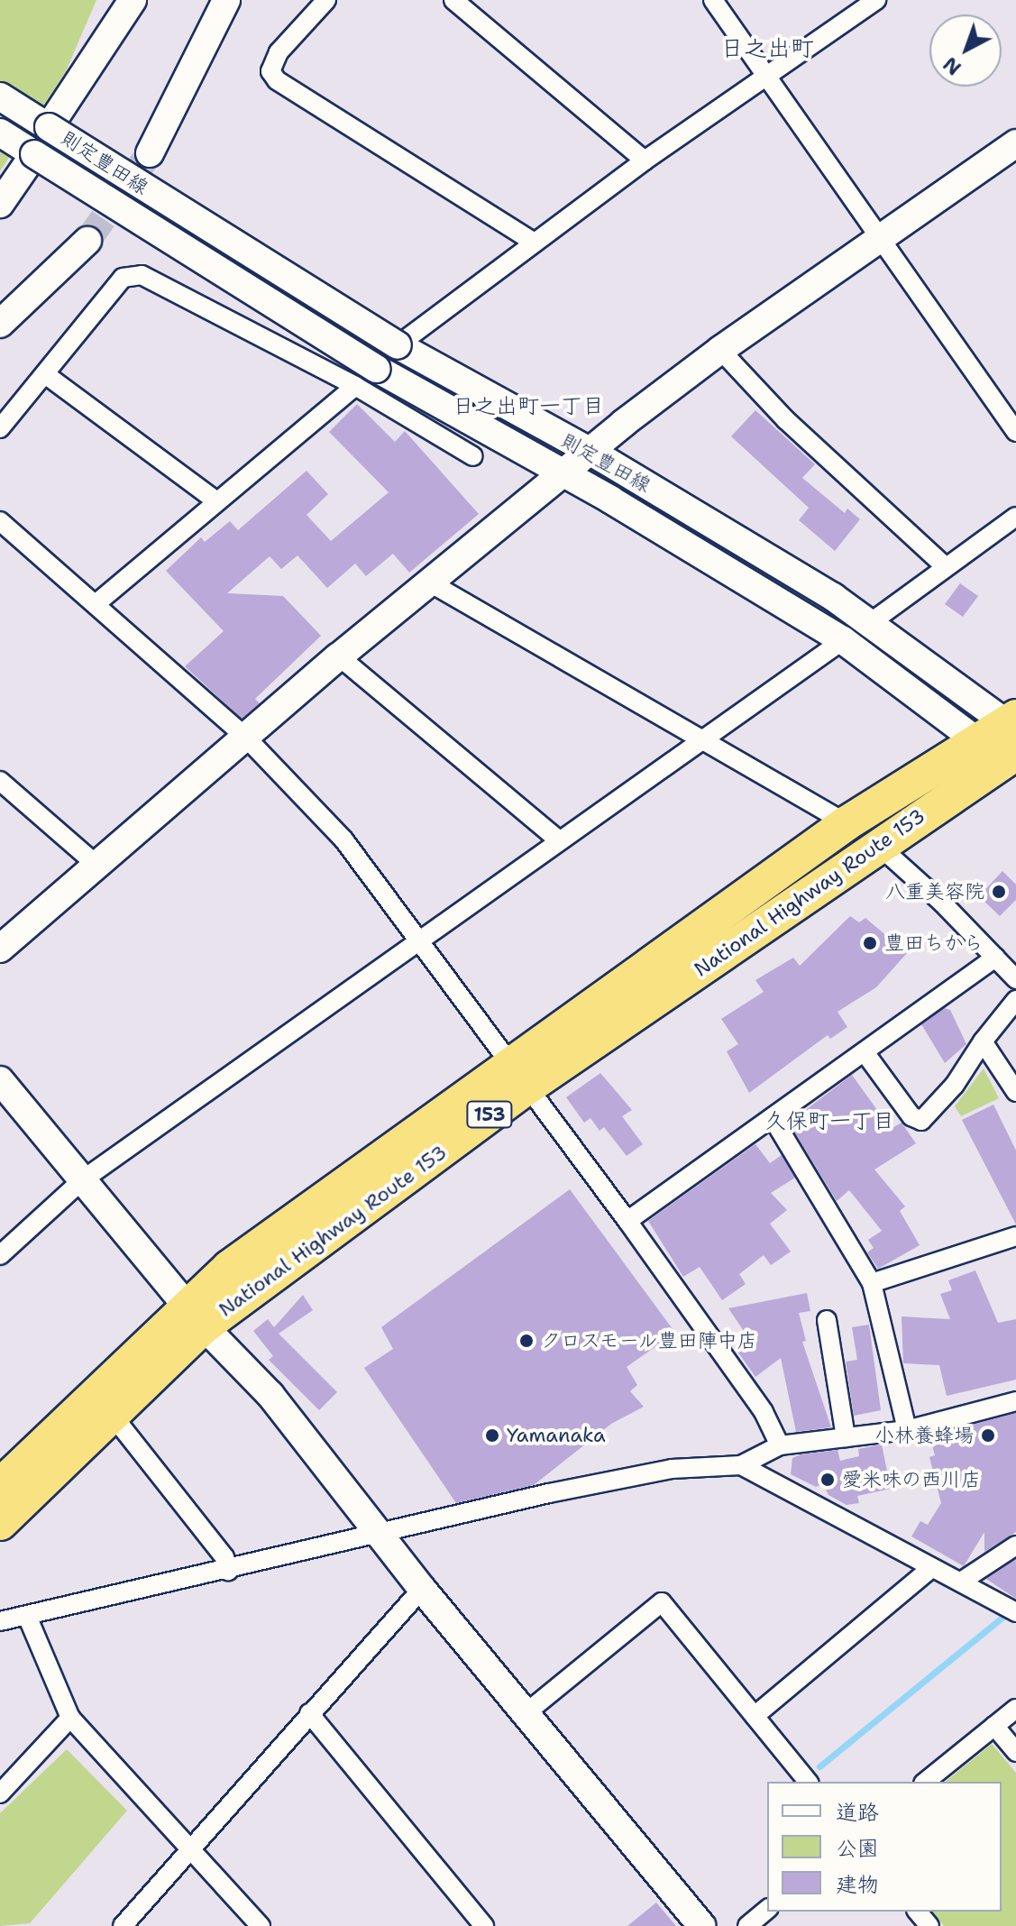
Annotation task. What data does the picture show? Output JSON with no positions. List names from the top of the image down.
{
  "streets": {
    "highway": ["National Highway Route 153", "153"],
    "street": ["則定豊田線"]
  },
  "crossings": [
    ["則定豊田線", "National Highway Route 153"]
  ],
  "districts": ["日之出町", "日之出町一丁目", "久保町一丁目"],
  "places": [
    "八重美容院",
    "豊田ちから",
    "クロスモール豊田陣中店",
    "Yamanaka",
    "小林養蜂場",
    "愛米味の西川店"
  ],
  "legend": ["道路", "公園", "建物"],
  "north": "bottom left"
}
